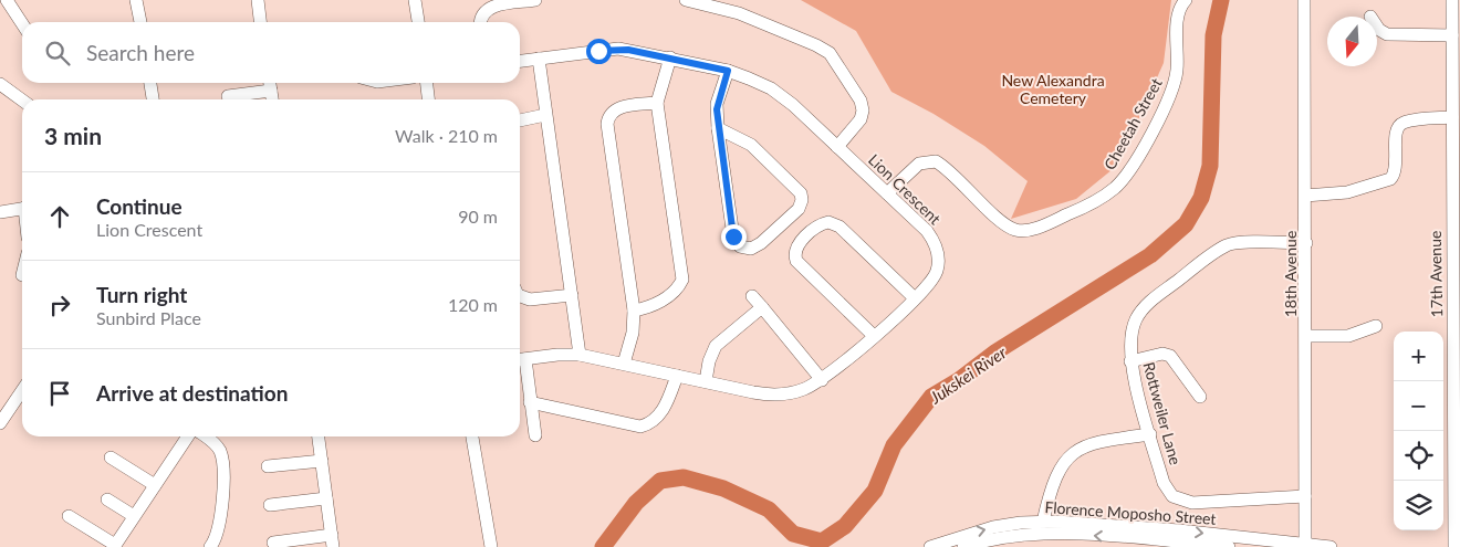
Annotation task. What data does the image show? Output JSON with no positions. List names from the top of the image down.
{
  "streets": {
    "street": [
      "Cheetah Street",
      "Lion Crescent",
      "18th Avenue",
      "17th Avenue",
      "Rottweiler Lane",
      "Florence Moposho Street"
    ]
  },
  "crossings": [
    ["Cheetah Street", "Lion Crescent"],
    ["18th Avenue", "Rottweiler Lane"],
    ["18th Avenue", "Florence Moposho Street"]
  ],
  "water": ["Jukskei River"],
  "parks": ["New Alexandra Cemetery"],
  "north": "bottom",
  "page": {
    "search": "Search here",
    "heading": ["3 min", "Walk · 210 m"],
    "list": [
      ["Continue", "Lion Crescent", "90 m"],
      ["Turn right", "Sunbird Place", "120 m"],
      "Arrive at destination"
    ],
    "map_buttons": ["+", "−"]
  }
}
